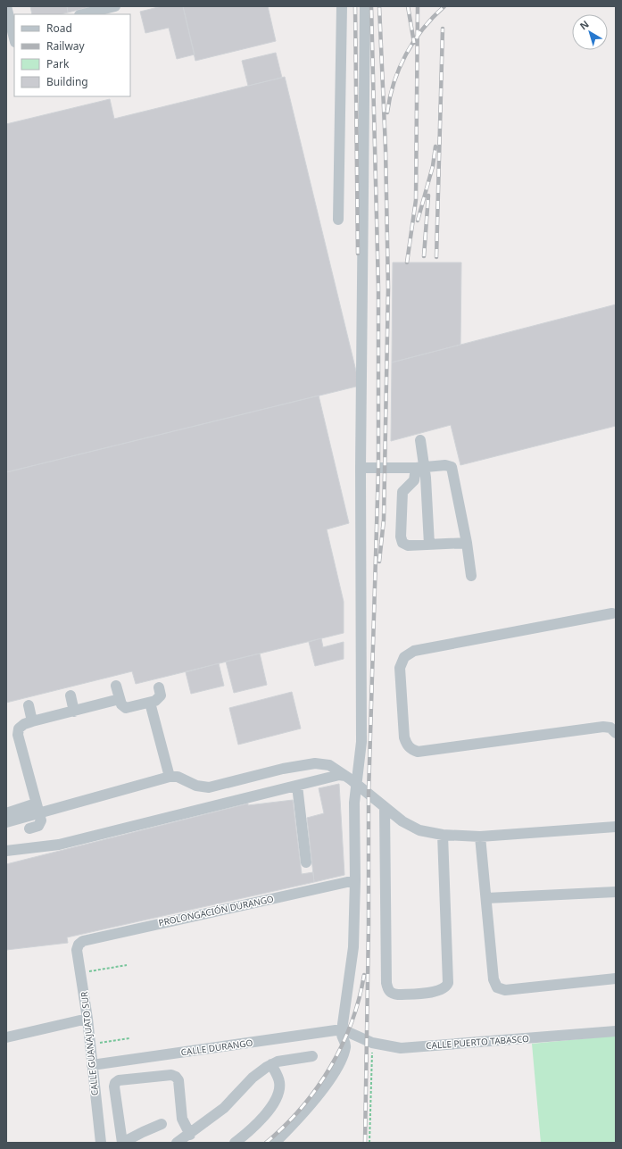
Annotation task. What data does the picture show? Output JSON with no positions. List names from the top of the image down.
{
  "streets": {
    "street": [
      "PROLONGACIÓN DURANGO",
      "CALLE PUERTO TABASCO",
      "CALLE GUANAJUATO SUR",
      "CALLE DURANGO"
    ]
  },
  "crossings": [
    ["PROLONGACIÓN DURANGO", "CALLE GUANAJUATO SUR"],
    ["CALLE PUERTO TABASCO", "CALLE DURANGO"],
    ["CALLE GUANAJUATO SUR", "CALLE DURANGO"]
  ],
  "legend": [
    "Road",
    "Railway",
    "Park",
    "Building"
  ],
  "north": "top left"
}
